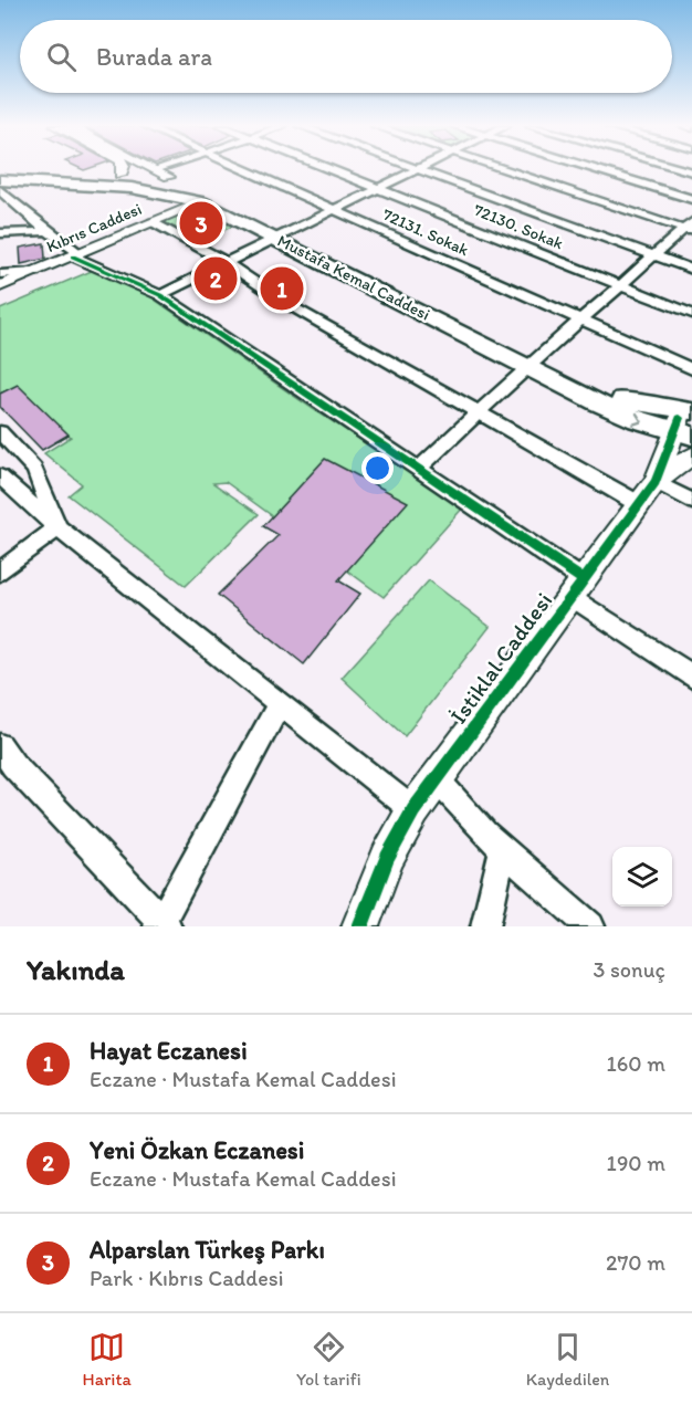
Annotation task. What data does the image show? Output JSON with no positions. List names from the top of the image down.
{
  "streets": {
    "main road": ["Mustafa Kemal Caddesi"],
    "street": [
      "72130. Sokak",
      "Kıbrıs Caddesi",
      "72131. Sokak",
      "İstiklal Caddesi"
    ]
  },
  "crossings": [
    ["Kıbrıs Caddesi", "Mustafa Kemal Caddesi"],
    ["Mustafa Kemal Caddesi", "İstiklal Caddesi"]
  ],
  "page": {
    "search": "Burada ara",
    "pins": ["3", "2", "1"],
    "heading": ["Yakında", "3 sonuç"],
    "list": [
      {
        "mark": "1",
        "name": "Hayat Eczanesi",
        "note": "Eczane · Mustafa Kemal Caddesi",
        "value": "160 m"
      },
      {
        "mark": "2",
        "name": "Yeni Özkan Eczanesi",
        "note": "Eczane · Mustafa Kemal Caddesi",
        "value": "190 m"
      },
      {
        "mark": "3",
        "name": "Alparslan Türkeş Parkı",
        "note": "Park · Kıbrıs Caddesi",
        "value": "270 m"
      }
    ],
    "nav": ["Harita", "Yol tarifi", "Kaydedilen"]
  }
}
